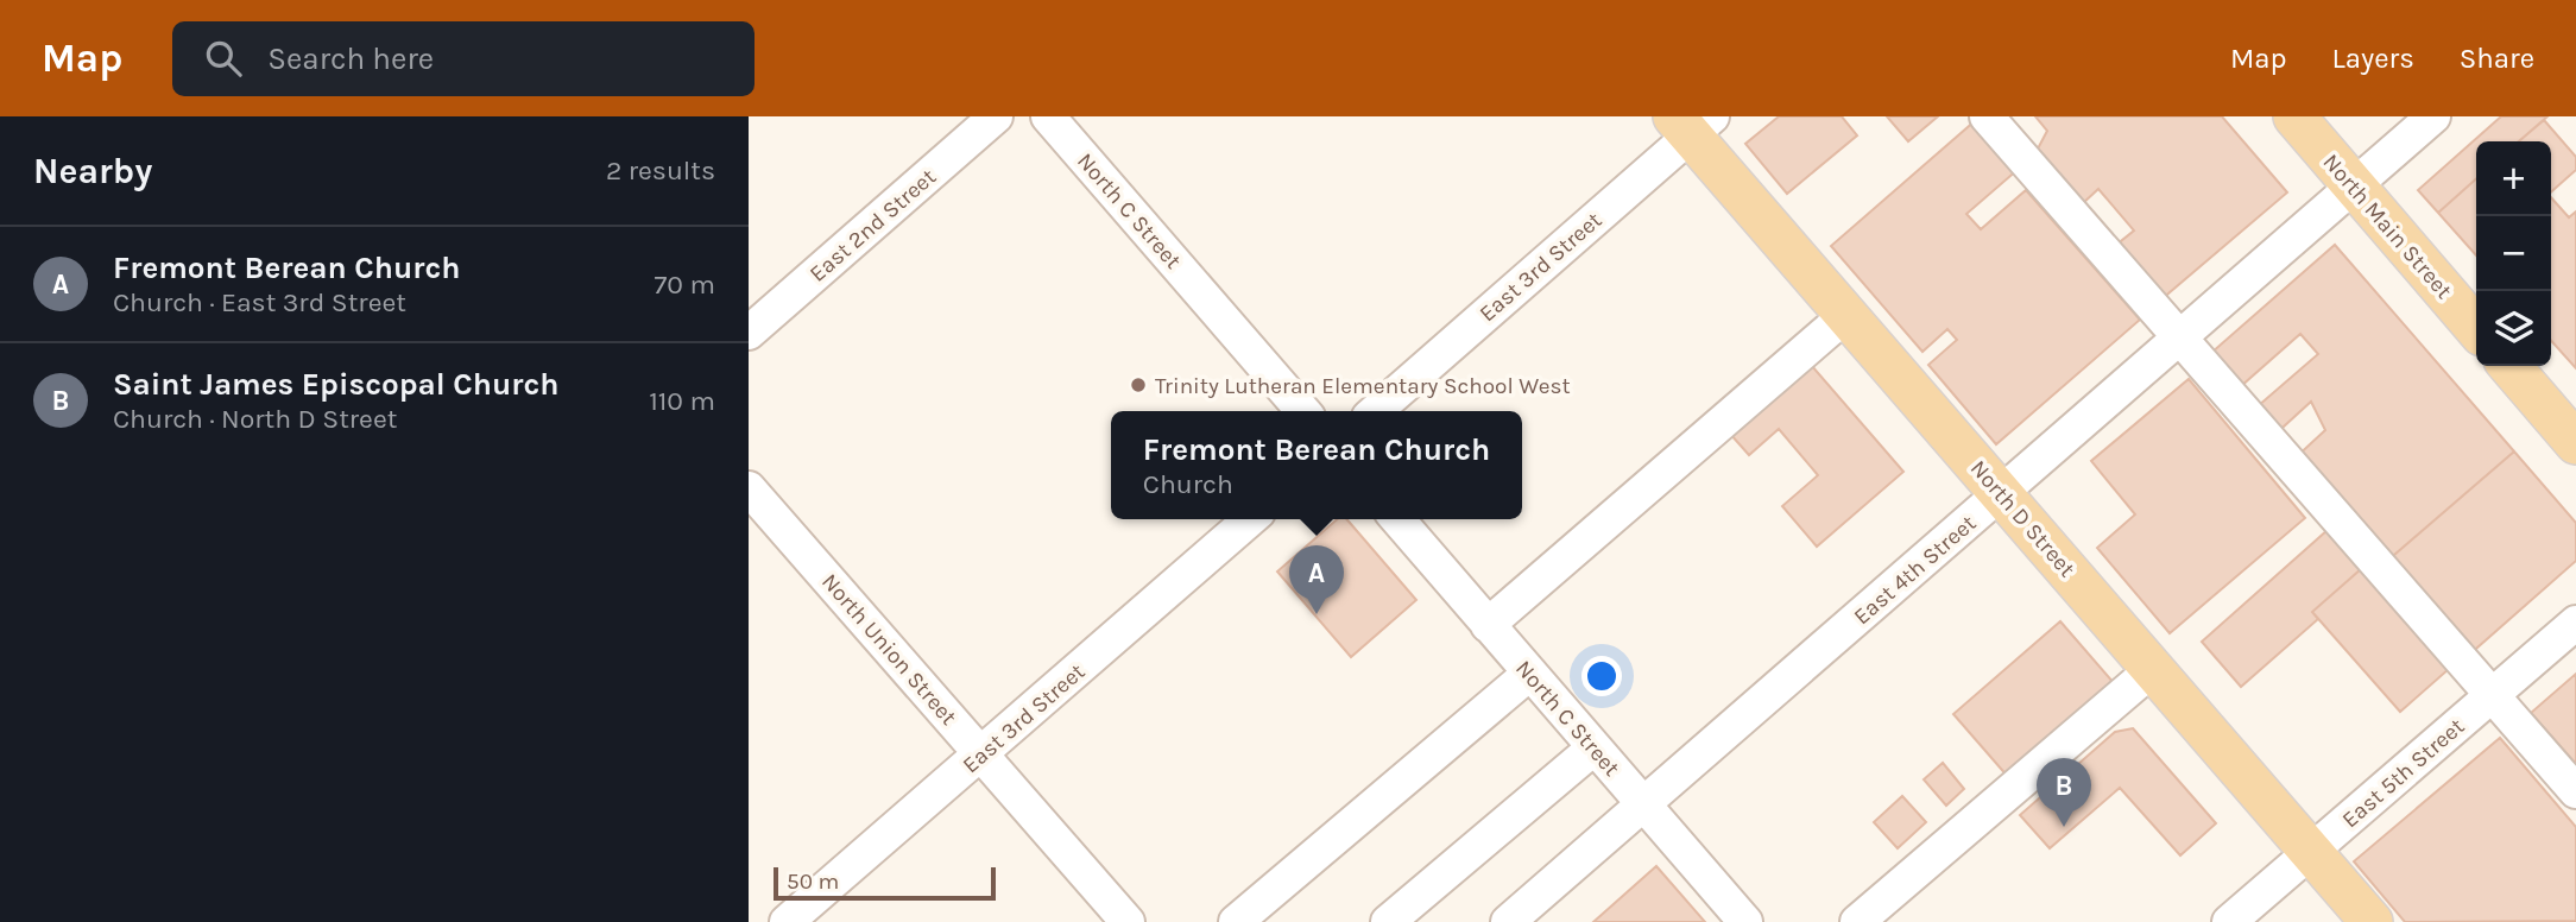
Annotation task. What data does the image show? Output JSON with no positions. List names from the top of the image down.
{
  "streets": {
    "main road": ["North Main Street", "North D Street"],
    "street": [
      "North C Street",
      "East 2nd Street",
      "East 3rd Street",
      "East 4th Street",
      "North Union Street",
      "East 5th Street"
    ]
  },
  "crossings": [
    ["North C Street", "East 4th Street"],
    ["North Main Street", "East 4th Street"],
    ["East 3rd Street", "North D Street"],
    ["East 3rd Street", "North Union Street"],
    ["North D Street", "East 4th Street"],
    ["North D Street", "East 5th Street"]
  ],
  "places": ["Trinity Lutheran Elementary School West"],
  "scale_bar": "50 m",
  "page": {
    "header": "Map",
    "search": "Search here",
    "nav": ["Map", "Layers", "Share"],
    "heading": ["Nearby", "2 results"],
    "map_buttons": ["+", "−"],
    "list": [
      {
        "mark": "A",
        "name": "Fremont Berean Church",
        "note": "Church · East 3rd Street",
        "value": "70 m"
      },
      {
        "mark": "B",
        "name": "Saint James Episcopal Church",
        "note": "Church · North D Street",
        "value": "110 m"
      }
    ],
    "popup": ["Fremont Berean Church", "Church"],
    "pins": ["A", "B"],
    "scale": "50 m"
  }
}
